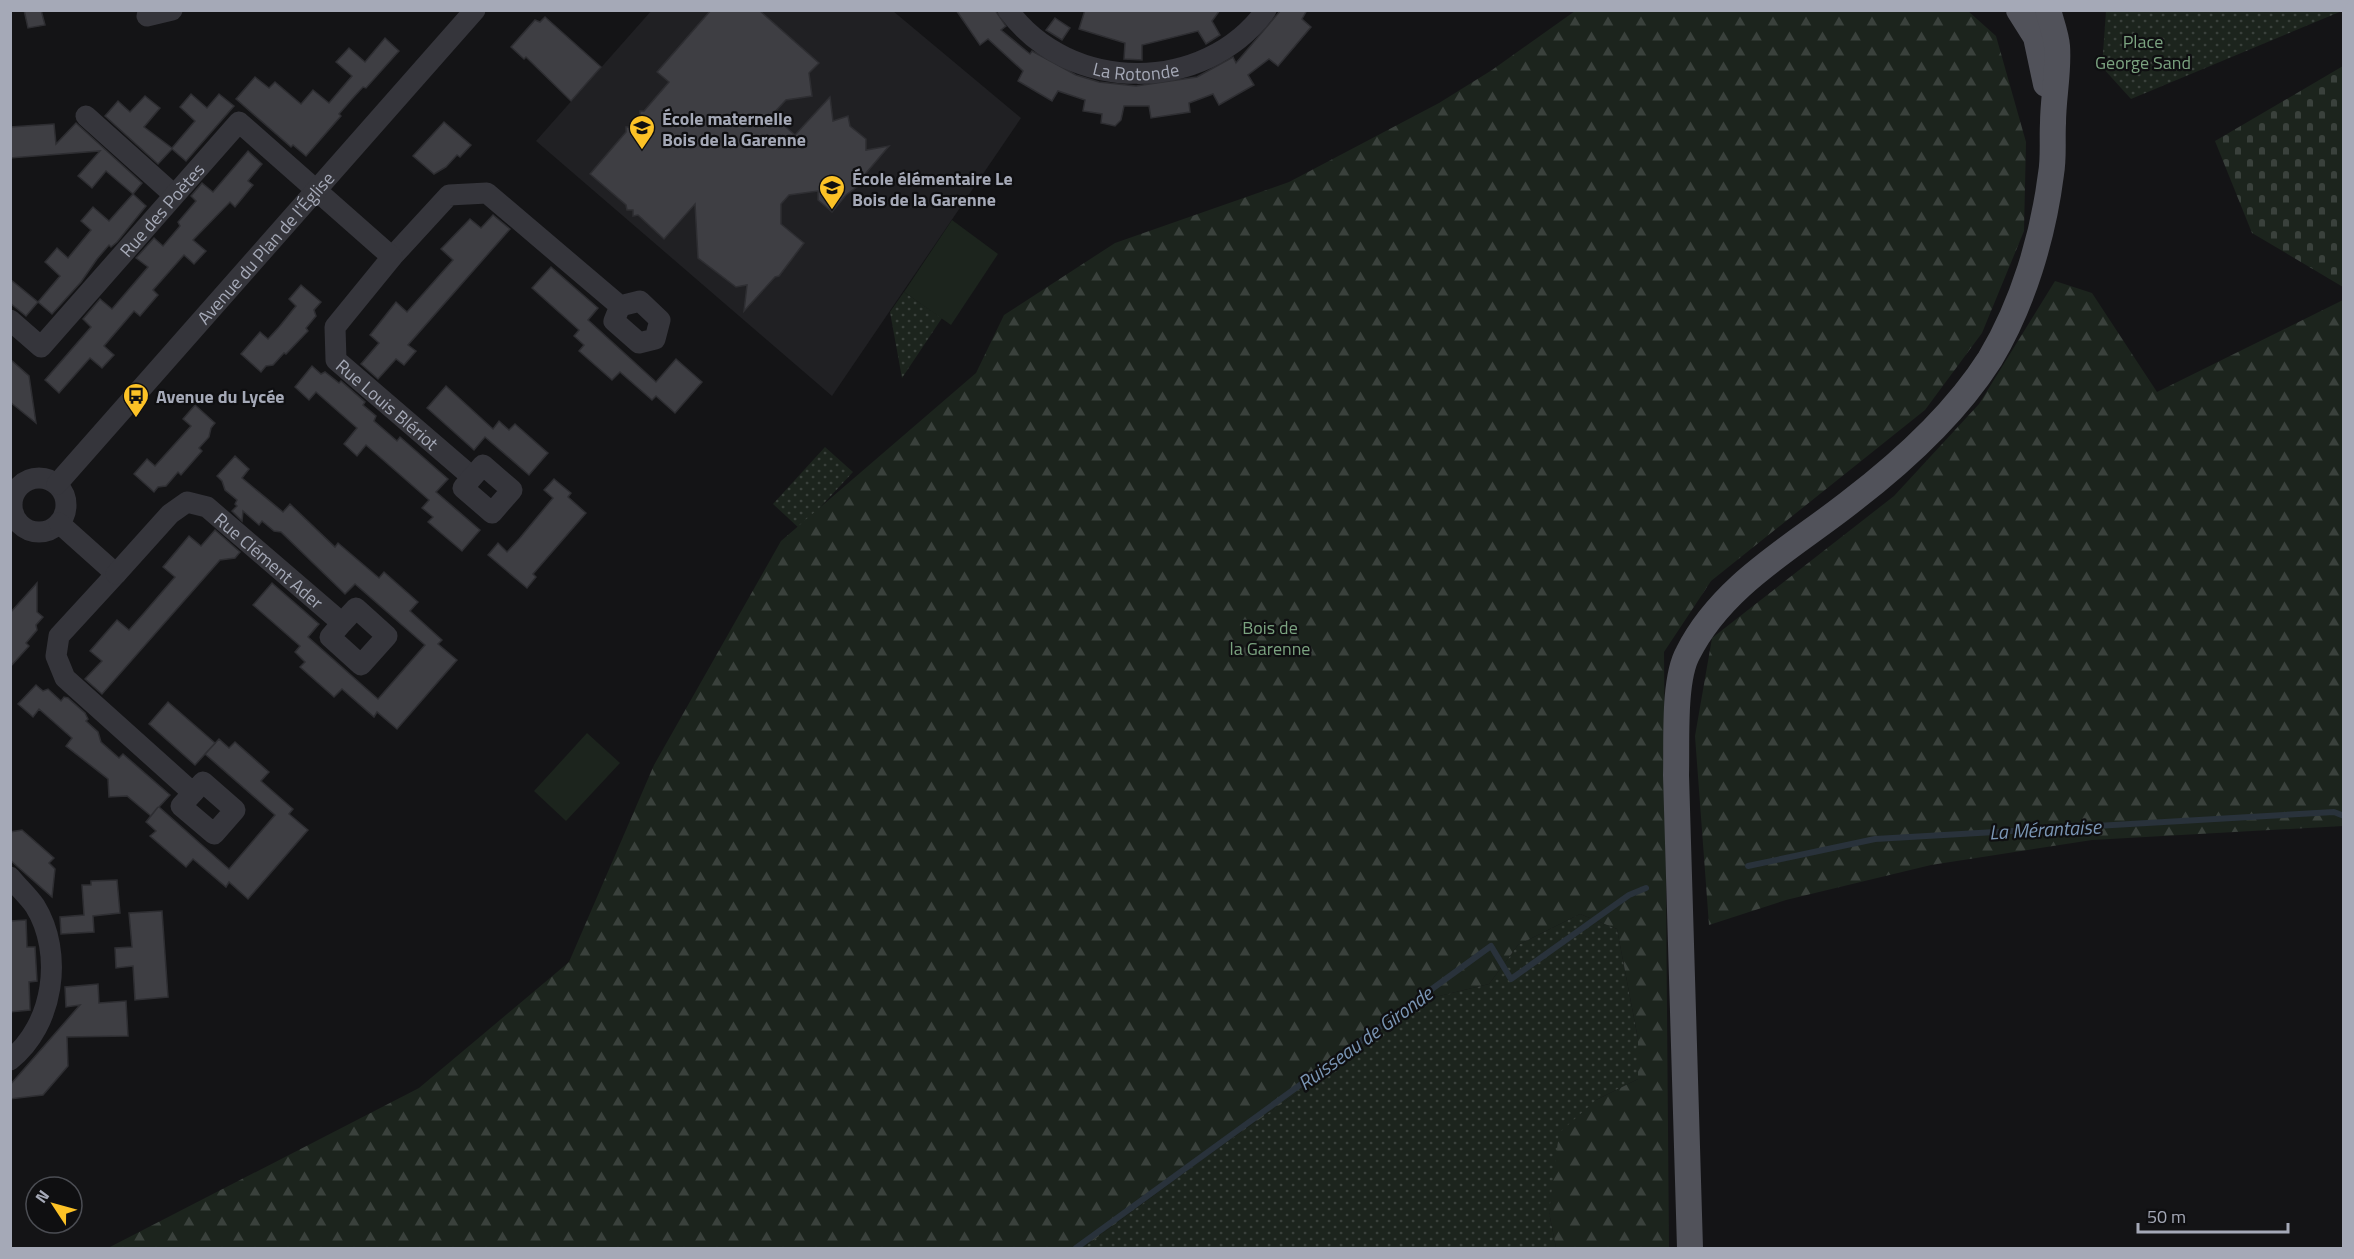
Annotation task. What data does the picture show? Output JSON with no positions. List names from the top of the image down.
{
  "streets": {
    "street": [
      "La Rotonde",
      "Rue des Poètes",
      "Avenue du Plan de l'Église",
      "Rue Louis Blériot",
      "Rue Clément Ader"
    ]
  },
  "crossings": [
    ["Rue des Poètes", "Avenue du Plan de l'Église"]
  ],
  "water": ["La Mérantaise", "Ruisseau de Gironde"],
  "parks": ["Place George Sand", "Bois de la Garenne"],
  "places": {
    "school or university": ["École maternelle Bois de la Garenne", "École élémentaire Le Bois de la Garenne"],
    "bus stop": ["Avenue du Lycée"]
  },
  "scale_bar": "50 m",
  "north": "top left"
}
